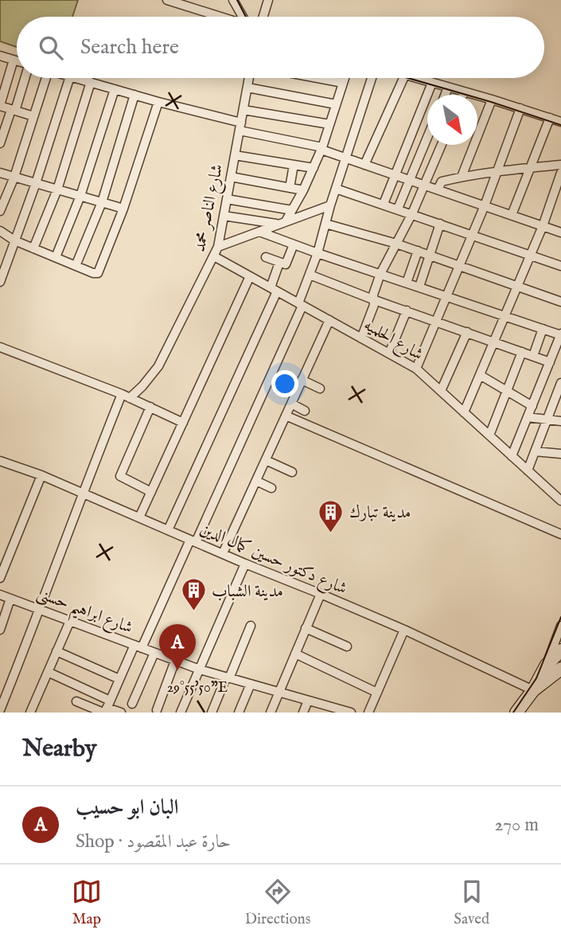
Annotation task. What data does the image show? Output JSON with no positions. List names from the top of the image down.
{
  "streets": {
    "street": [
      "شارع الناصر محمد",
      "شارع الحلميه",
      "شارع دكتور حسين كمال الدين",
      "شارع ابراهيم حسنى"
    ]
  },
  "crossings": [
    ["شارع الناصر محمد", "شارع الحلميه"]
  ],
  "places": {
    "building": ["مدينة تبارك", "مدينة الشباب"]
  },
  "north": "bottom right",
  "page": {
    "search": "Search here",
    "pins": "A",
    "heading": "Nearby",
    "list": [
      {
        "mark": "A",
        "name": "البان ابو حسيب",
        "note": "Shop · حارة عبد المقصود",
        "value": "270 m"
      }
    ],
    "nav": ["Map", "Directions", "Saved"]
  },
  "coordinates": ["29°55'50\"E"]
}
